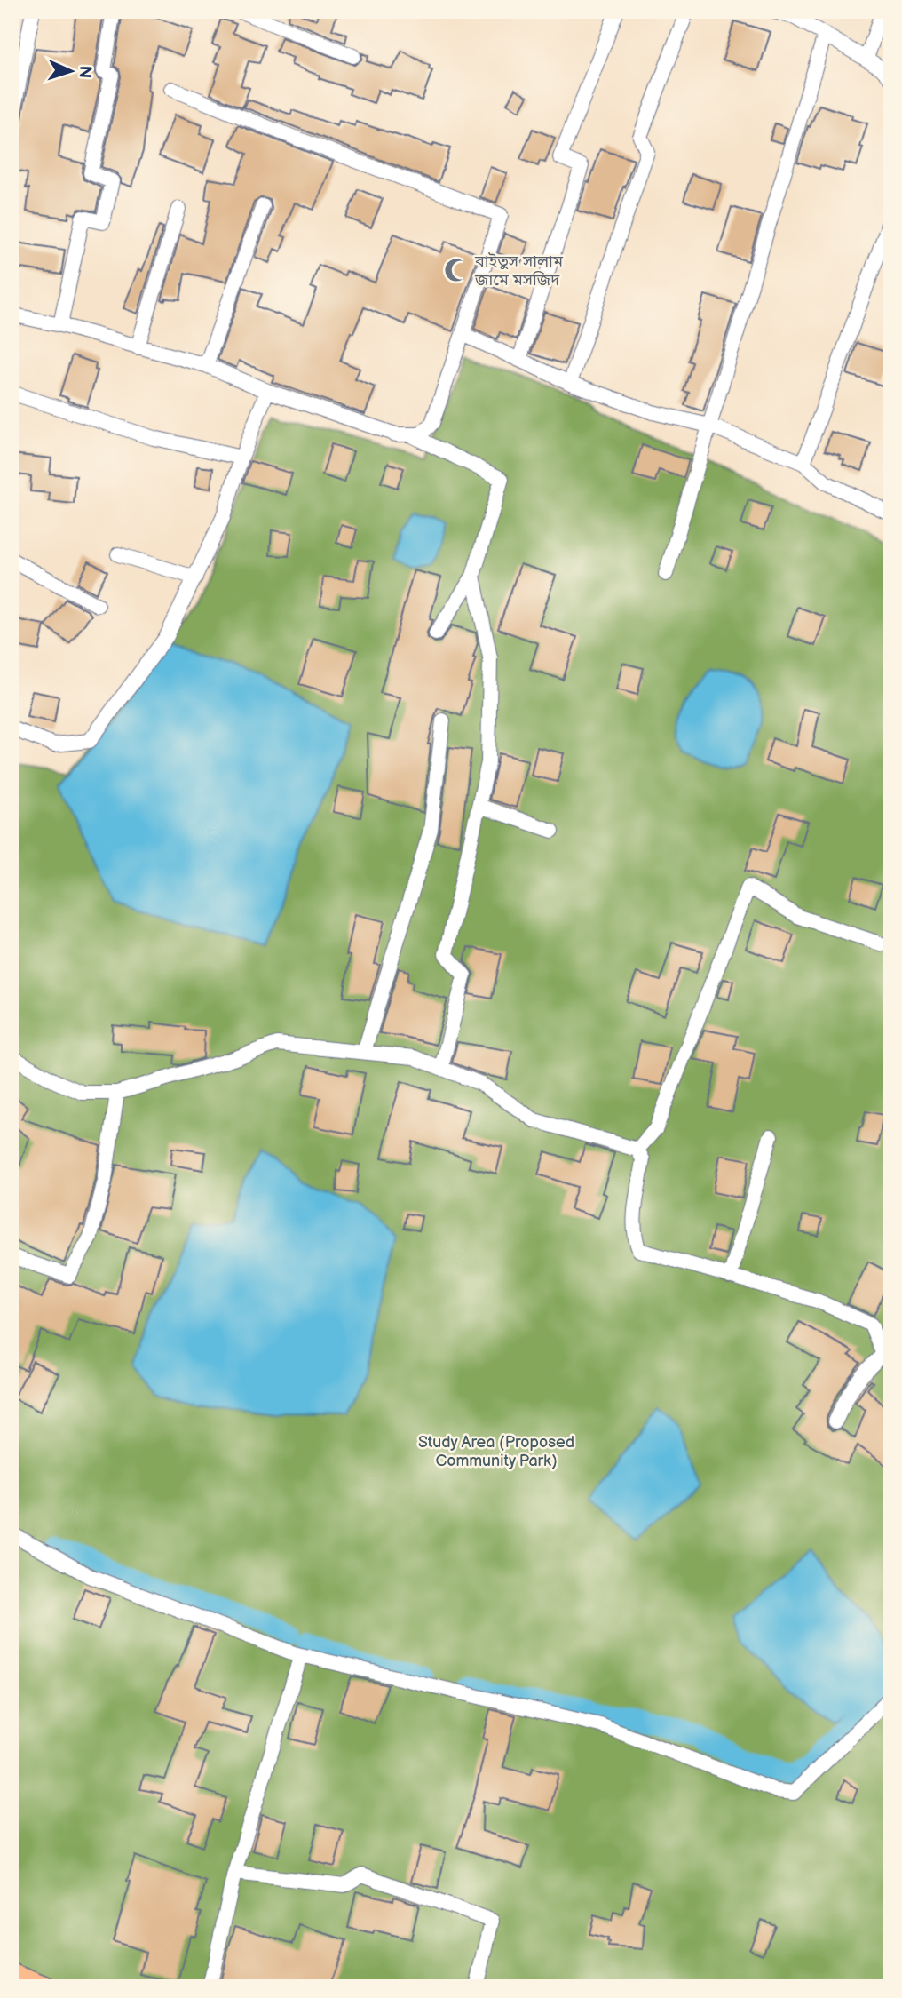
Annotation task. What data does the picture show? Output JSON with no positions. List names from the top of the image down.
{
  "parks": ["Study Area (Proposed Community Park)"],
  "places": {
    "mosque": ["বাইতুস সালাম জামে মসজিদ"]
  },
  "north": "right"
}
